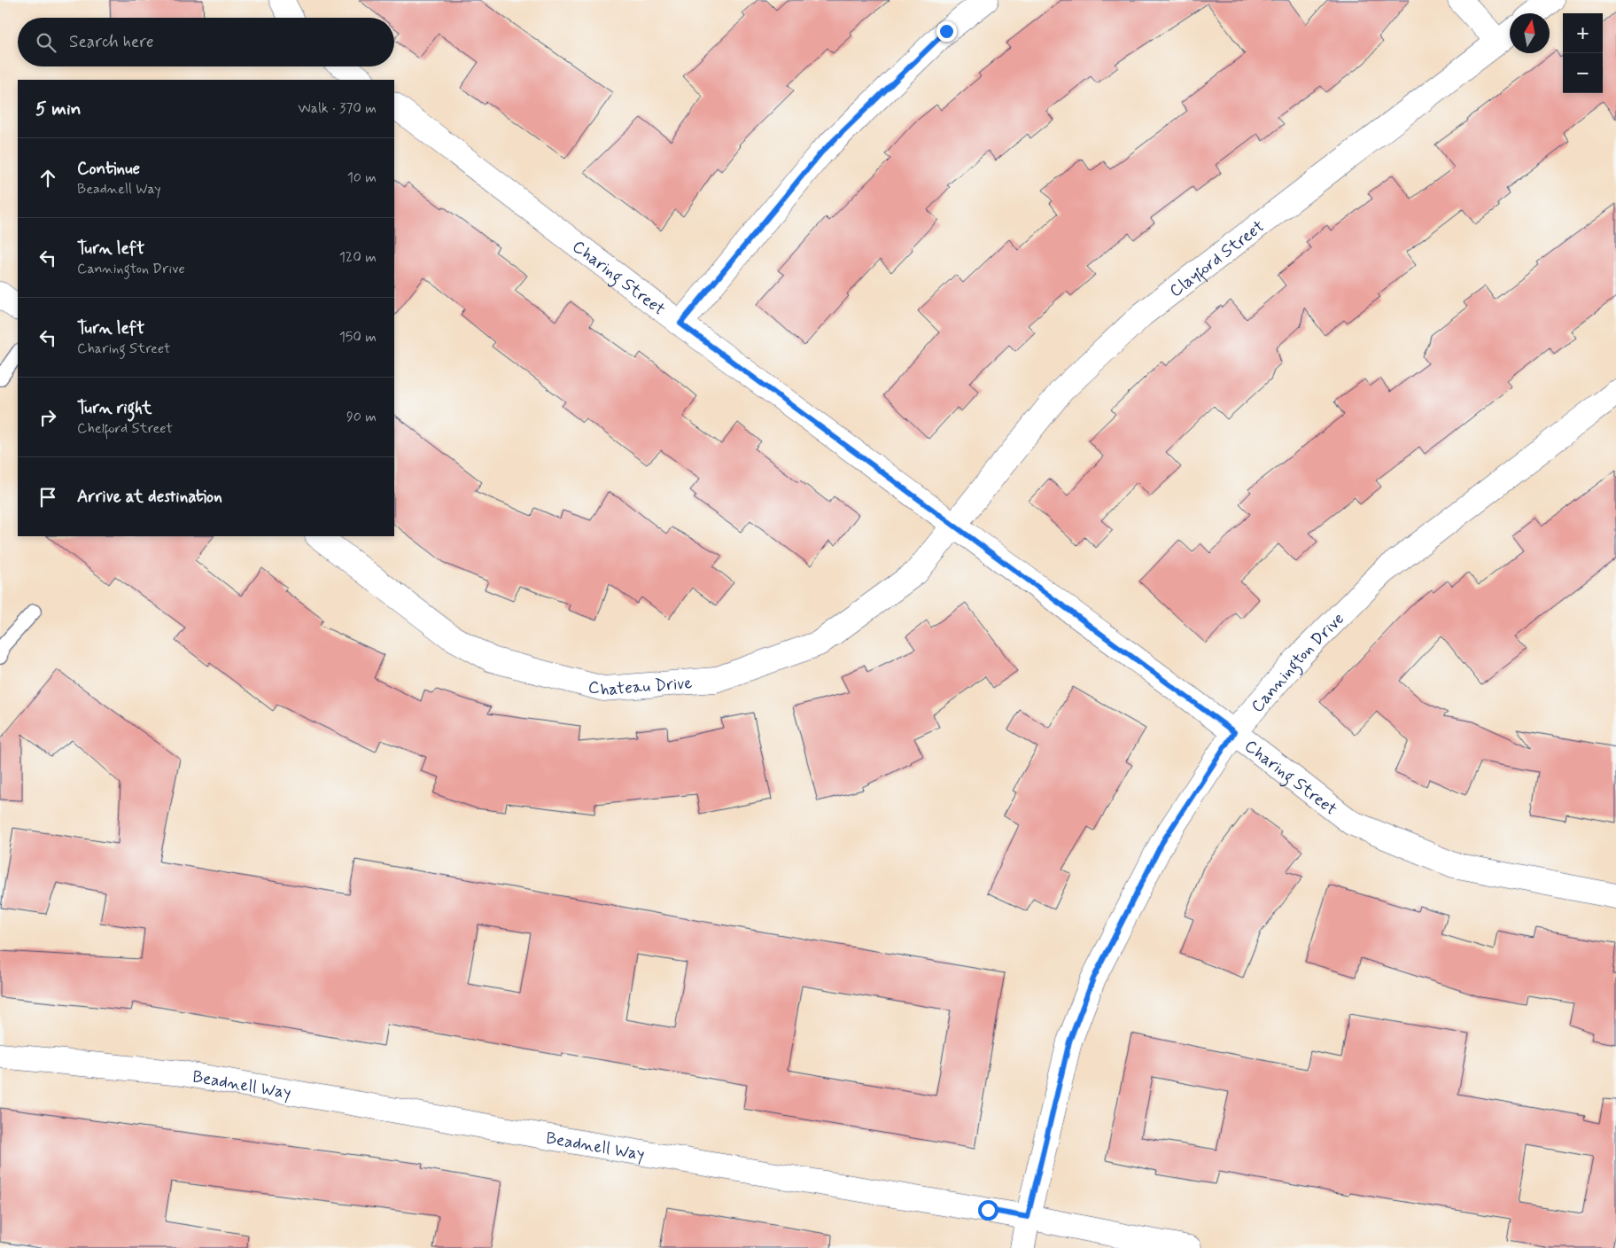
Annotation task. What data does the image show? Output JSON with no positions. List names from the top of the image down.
{
  "streets": {
    "street": [
      "Clayford Street",
      "Charing Street",
      "Cannington Drive",
      "Chateau Drive",
      "Beadnell Way"
    ]
  },
  "crossings": [
    ["Clayford Street", "Charing Street"],
    ["Clayford Street", "Chateau Drive"],
    ["Charing Street", "Cannington Drive"],
    ["Charing Street", "Chateau Drive"],
    ["Cannington Drive", "Beadnell Way"]
  ],
  "north": "top",
  "page": {
    "map_buttons": ["+", "−"],
    "search": "Search here",
    "heading": ["5 min", "Walk · 370 m"],
    "list": [
      ["Continue", "Beadnell Way", "10 m"],
      ["Turn left", "Cannington Drive", "120 m"],
      ["Turn left", "Charing Street", "150 m"],
      ["Turn right", "Chelford Street", "90 m"],
      "Arrive at destination"
    ]
  }
}
